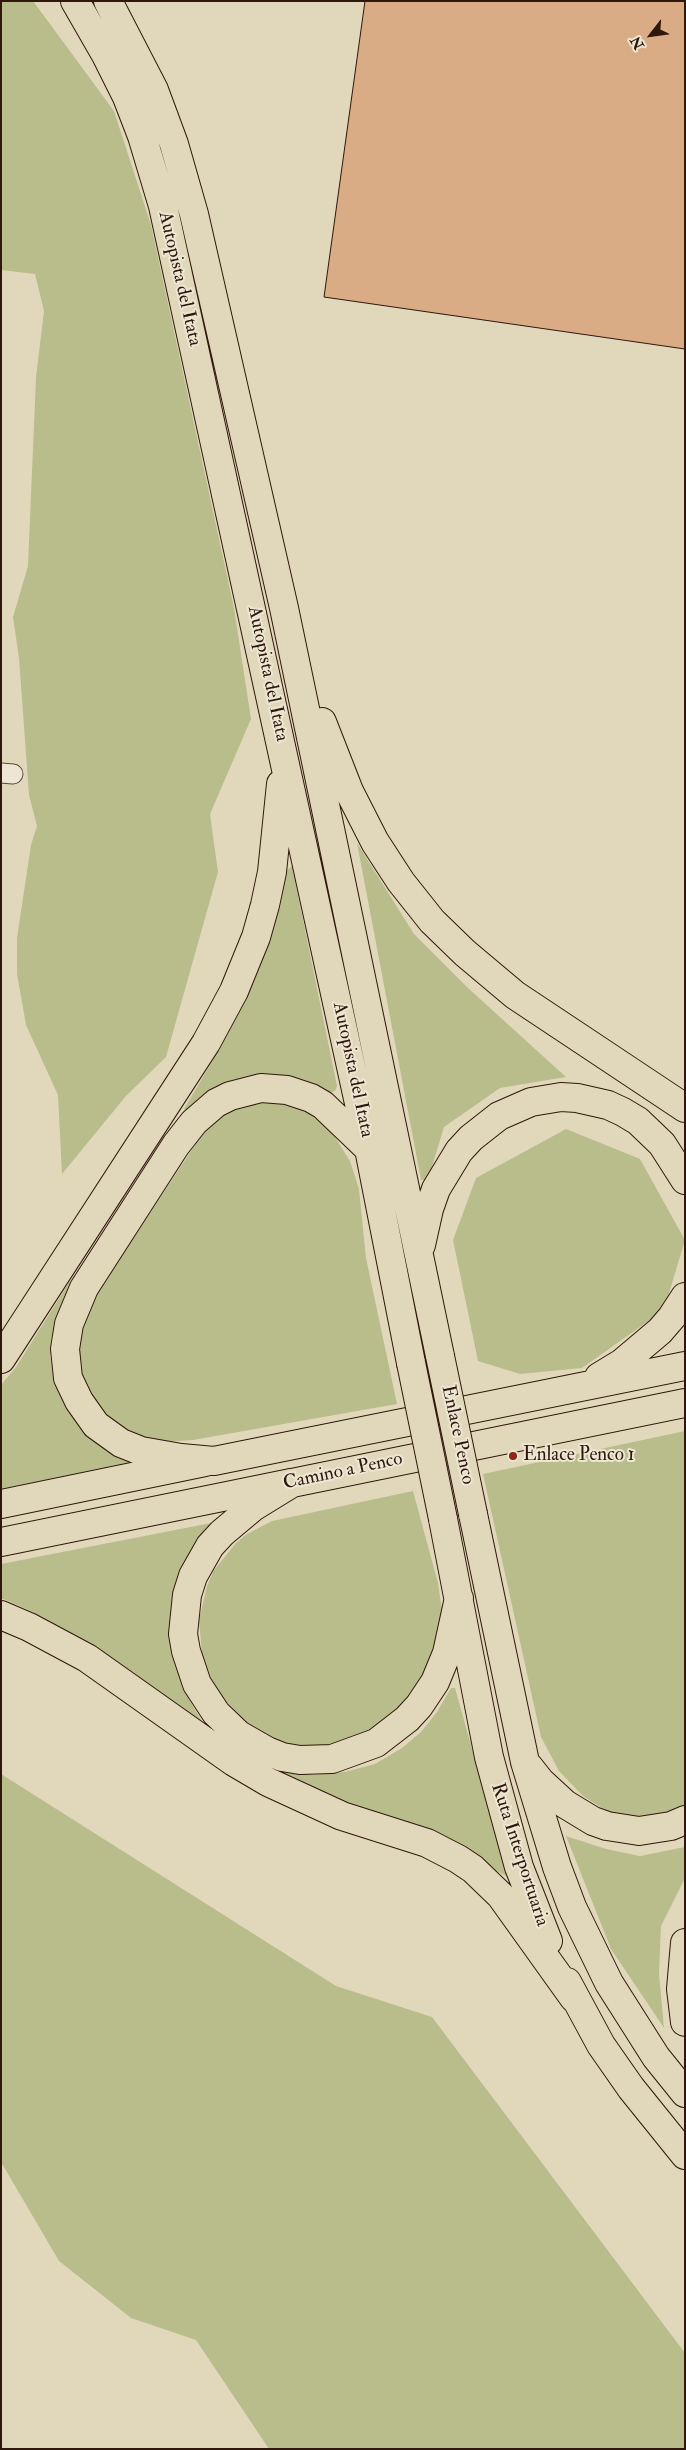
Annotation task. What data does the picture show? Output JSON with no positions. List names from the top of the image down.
{
  "streets": {
    "main road": [
      "Autopista del Itata",
      "Enlace Penco",
      "Camino a Penco",
      "Ruta Interportuaria"
    ]
  },
  "crossings": [
    ["Autopista del Itata", "Enlace Penco"],
    ["Enlace Penco", "Ruta Interportuaria"]
  ],
  "places": ["Enlace Penco 1"],
  "north": "bottom left"
}
